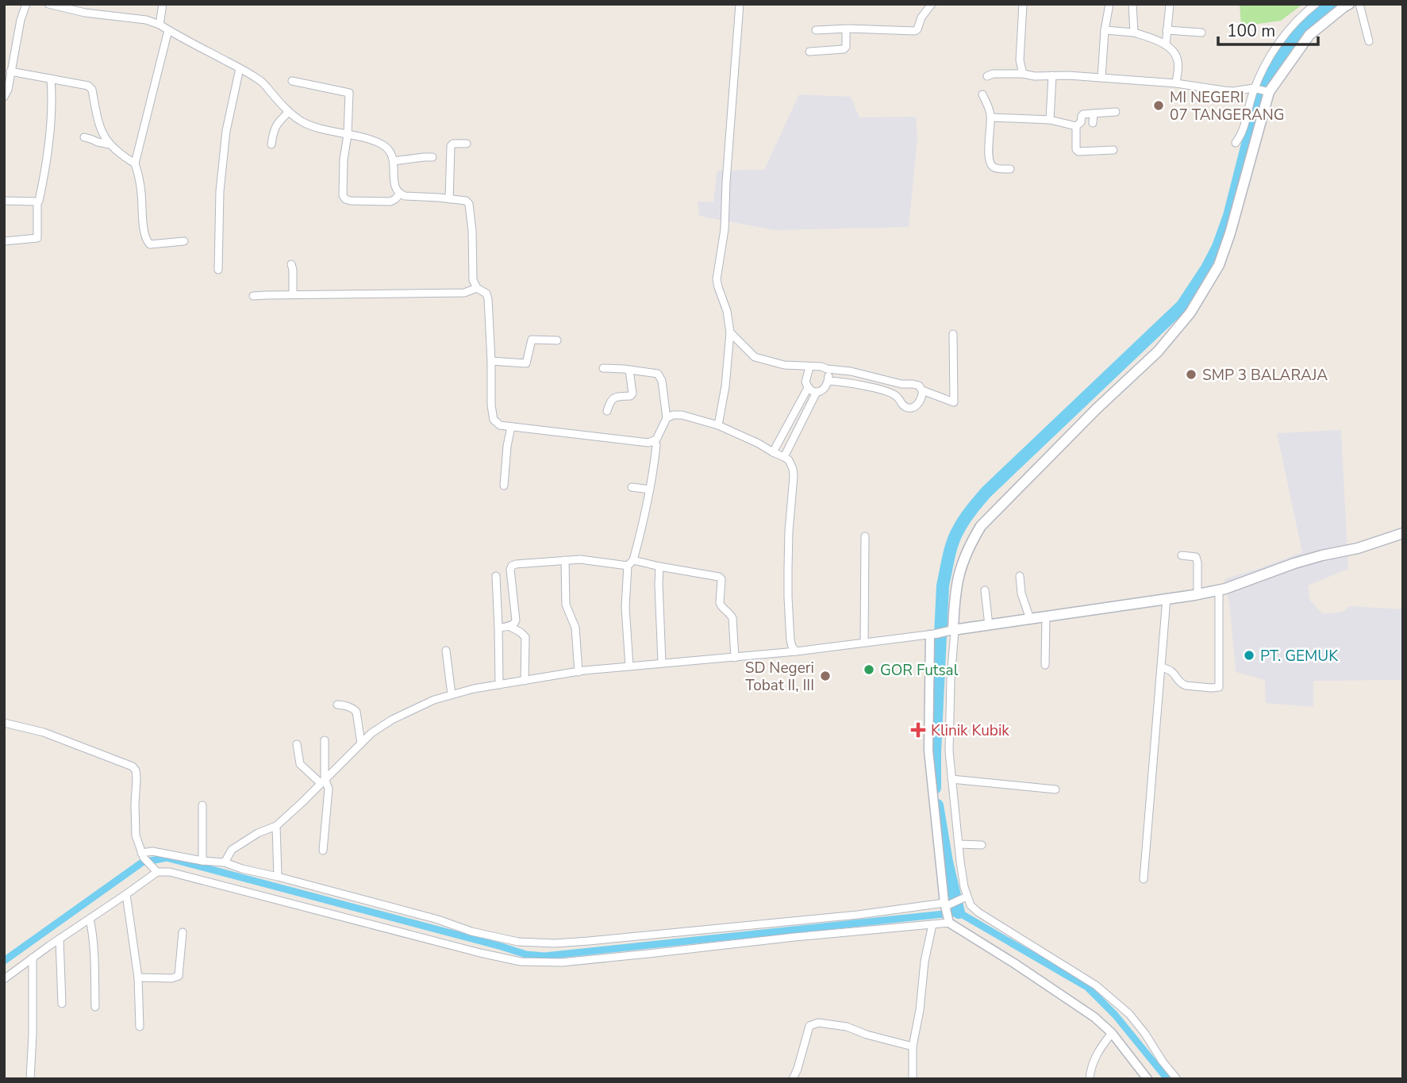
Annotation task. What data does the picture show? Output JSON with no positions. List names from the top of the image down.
{
  "places": {
    "other": [
      "MI NEGERI 07 TANGERANG",
      "SMP 3 BALARAJA",
      "PT. GEMUK",
      "GOR Futsal",
      "SD Negeri Tobat II, III"
    ],
    "health": ["Klinik Kubik"]
  },
  "scale_bar": "100 m"
}
